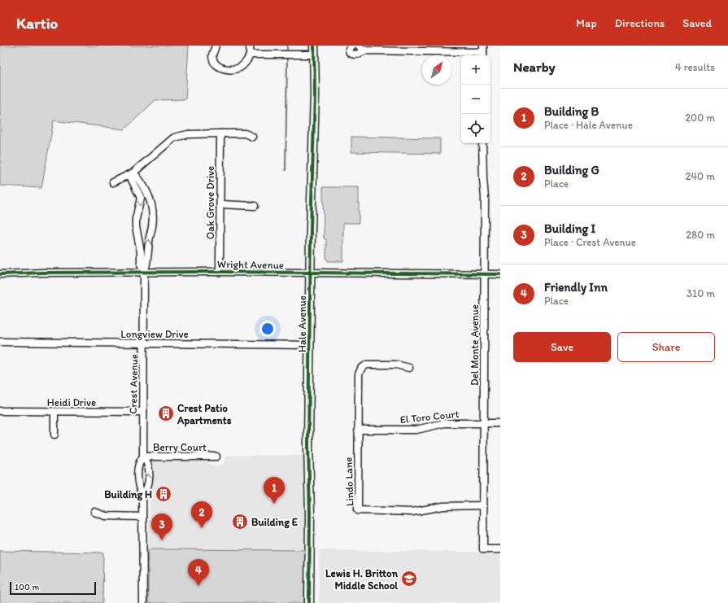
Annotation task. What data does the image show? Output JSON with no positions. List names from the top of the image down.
{
  "streets": {
    "main road": ["Hale Avenue"],
    "street": [
      "Oak Grove Drive",
      "Wright Avenue",
      "Longview Drive",
      "Del Monte Avenue",
      "Crest Avenue",
      "Heidi Drive",
      "El Toro Court",
      "Berry Court",
      "Lindo Lane"
    ]
  },
  "crossings": [
    ["Oak Grove Drive", "Wright Avenue"],
    ["Wright Avenue", "Hale Avenue"],
    ["Wright Avenue", "Del Monte Avenue"],
    ["Wright Avenue", "Crest Avenue"],
    ["Hale Avenue", "Longview Drive"],
    ["Longview Drive", "Crest Avenue"],
    ["Del Monte Avenue", "El Toro Court"],
    ["Del Monte Avenue", "Lindo Lane"],
    ["Crest Avenue", "Heidi Drive"],
    ["Crest Avenue", "Berry Court"],
    ["El Toro Court", "Lindo Lane"]
  ],
  "places": {
    "building": ["Crest Patio Apartments", "Building H", "Building E"],
    "school or university": ["Lewis H. Britton Middle School"]
  },
  "scale_bar": "100 m",
  "north": "top right",
  "page": {
    "header": "Kartio",
    "nav": ["Map", "Directions", "Saved"],
    "heading": ["Nearby", "4 results"],
    "map_buttons": ["+", "−"],
    "list": [
      {
        "mark": "1",
        "name": "Building B",
        "note": "Place · Hale Avenue",
        "value": "200 m"
      },
      {
        "mark": "2",
        "name": "Building G",
        "note": "Place",
        "value": "240 m"
      },
      {
        "mark": "3",
        "name": "Building I",
        "note": "Place · Crest Avenue",
        "value": "280 m"
      },
      {
        "mark": "4",
        "name": "Friendly Inn",
        "note": "Place",
        "value": "310 m"
      }
    ],
    "buttons": ["Save", "Share"],
    "pins": [
      "1",
      "2",
      "3",
      "4"
    ],
    "scale": "100 m"
  }
}
